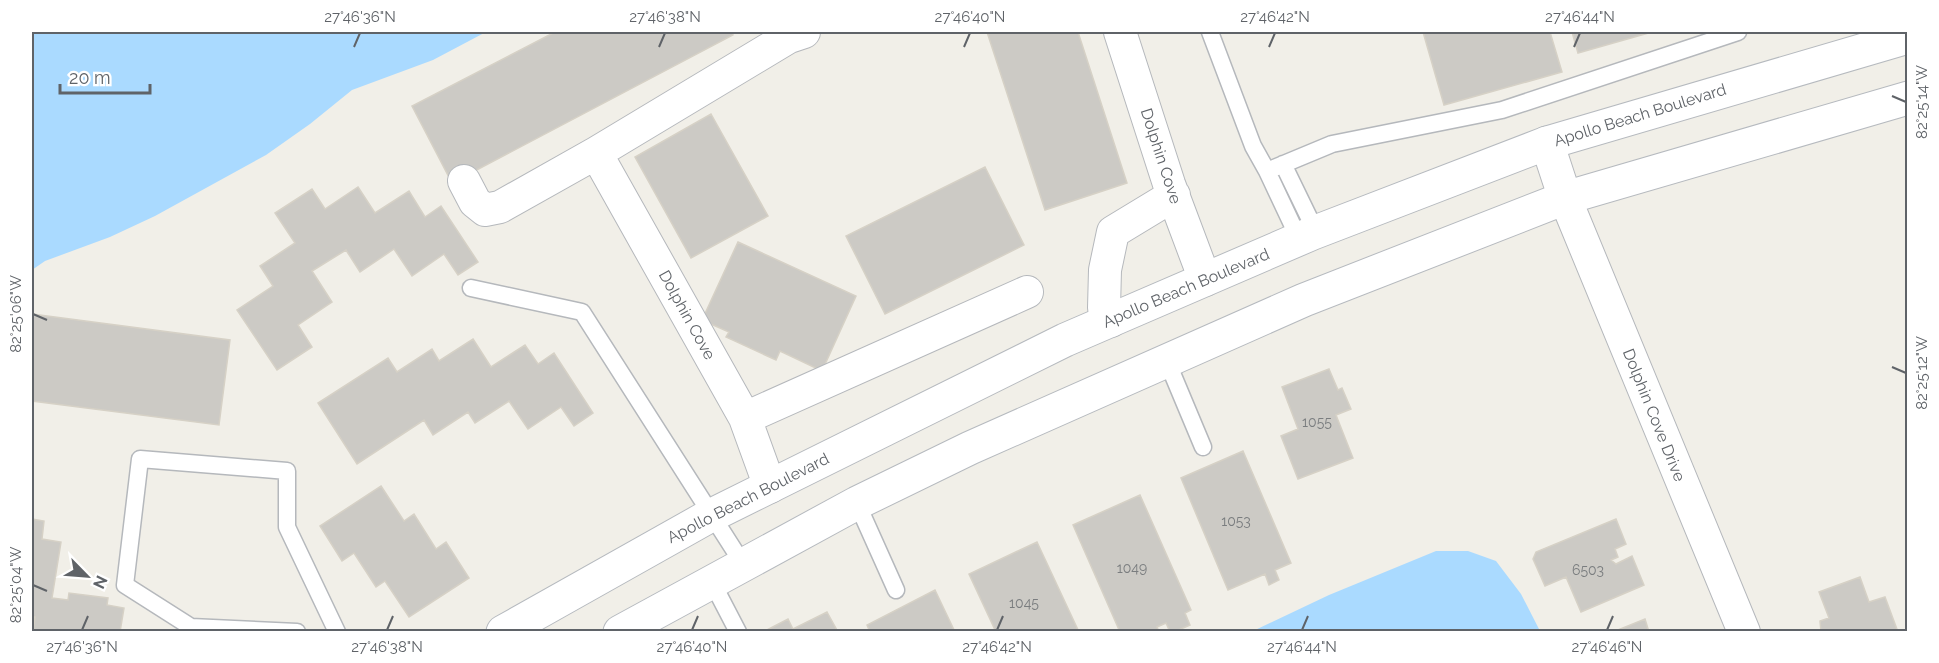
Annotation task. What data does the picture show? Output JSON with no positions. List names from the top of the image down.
{
  "streets": {
    "main road": ["Apollo Beach Boulevard"],
    "street": ["Dolphin Cove", "Dolphin Cove Drive"]
  },
  "crossings": [
    ["Apollo Beach Boulevard", "Dolphin Cove"]
  ],
  "house_numbers": [
    "1055",
    "1053",
    "1049",
    "6503",
    "1045"
  ],
  "scale_bar": "20 m",
  "north": "bottom right",
  "coordinates": [
    "27°46'36\"N",
    "27°46'38\"N",
    "27°46'40\"N",
    "27°46'42\"N",
    "27°46'44\"N",
    "82°25'14\"W",
    "82°25'06\"W",
    "82°25'12\"W",
    "82°25'04\"W",
    "27°46'46\"N"
  ]
}
